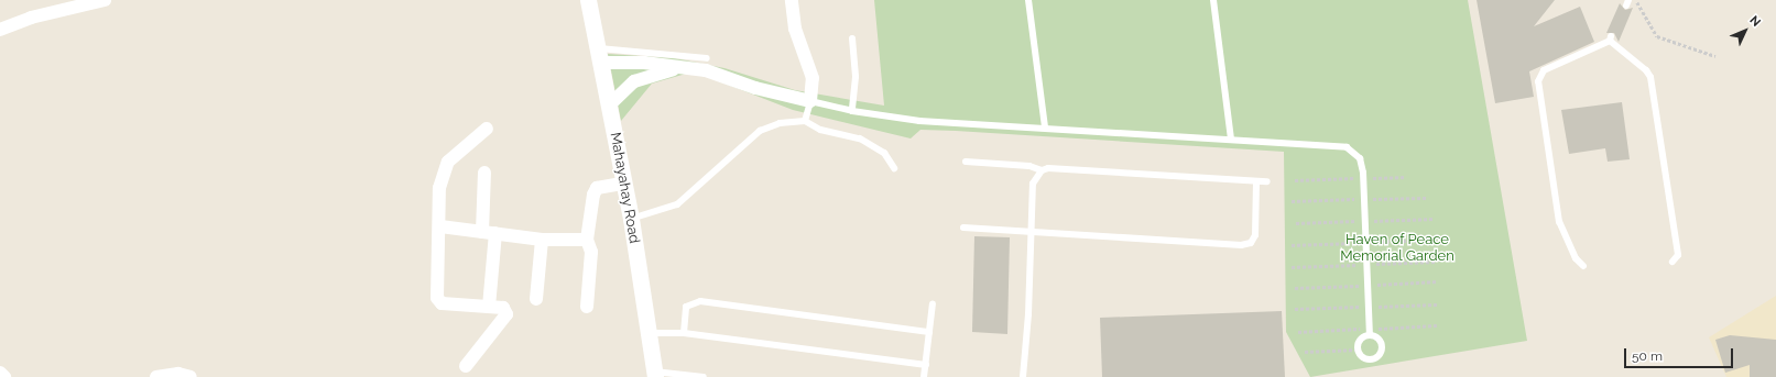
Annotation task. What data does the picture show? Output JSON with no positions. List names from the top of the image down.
{
  "streets": {
    "street": ["Mahayahay Road"]
  },
  "parks": ["Haven of Peace Memorial Garden"],
  "scale_bar": "50 m",
  "north": "top right"
}
